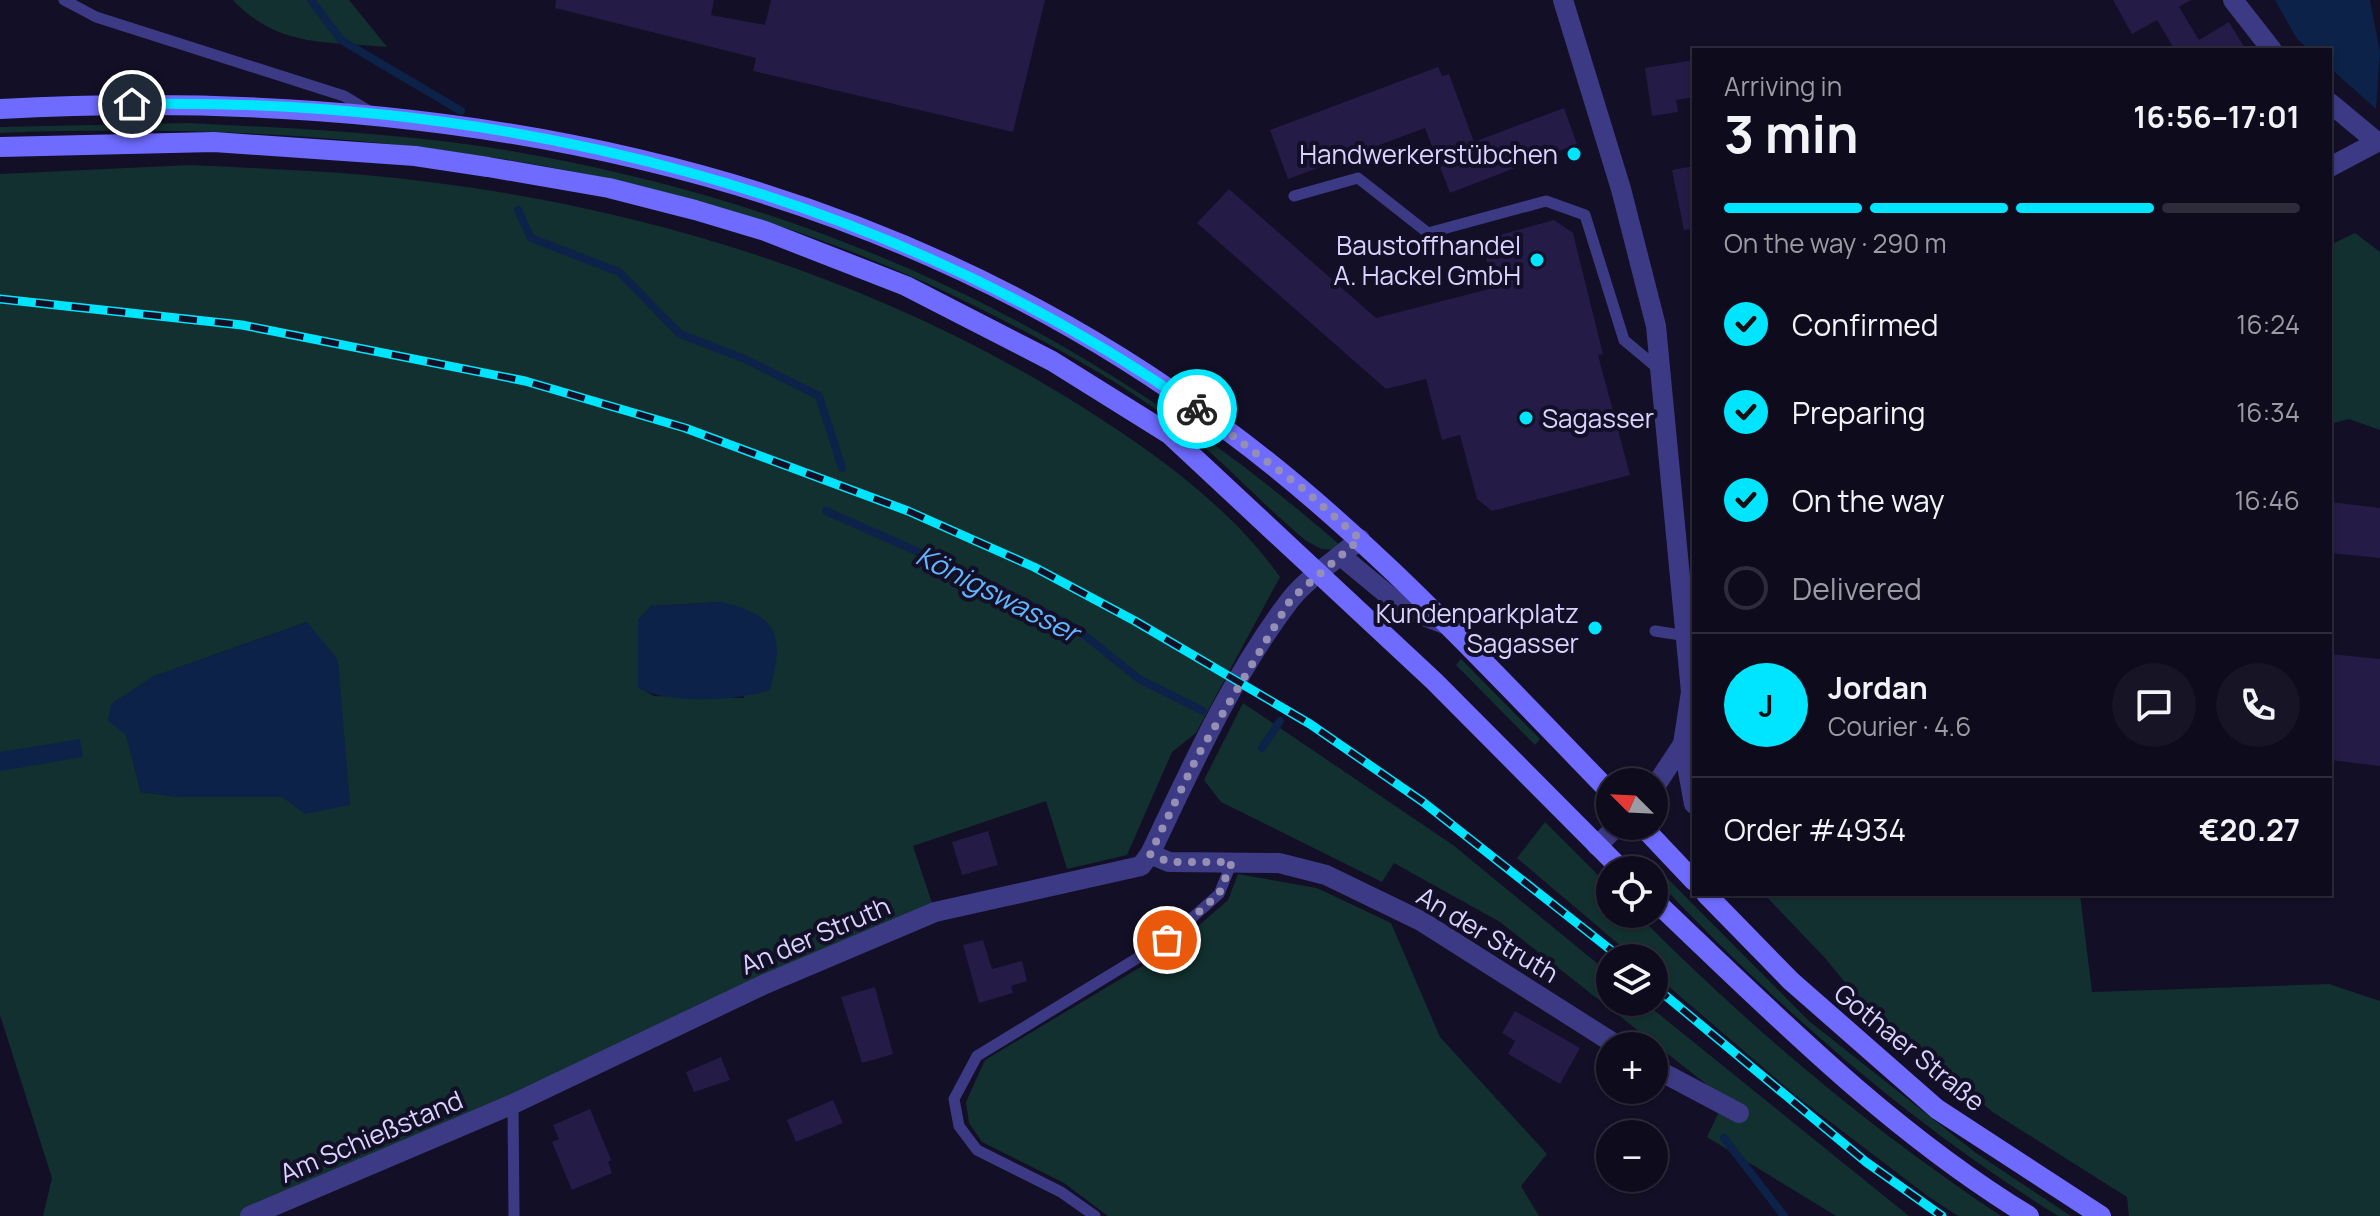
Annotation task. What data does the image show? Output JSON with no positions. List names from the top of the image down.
{
  "streets": {
    "main road": ["Gothaer Straße"],
    "street": ["An der Struth", "Am Schießstand"]
  },
  "crossings": [
    ["An der Struth", "Am Schießstand"]
  ],
  "water": ["Königswasser"],
  "places": [
    "Handwerkerstübchen",
    "Baustoffhandel A. Hackel GmbH",
    "Sagasser",
    "Kundenparkplatz Sagasser"
  ],
  "north": "top left",
  "page": {
    "heading": ["3 min", "Arriving in", "16:56–17:01"],
    "panel": [
      "Jordan",
      "Courier · 4.6",
      "Order #4934",
      "€20.27"
    ],
    "bar": "On the way · 290 m",
    "list": [
      ["Confirmed", "16:24"],
      ["Preparing", "16:34"],
      ["On the way", "16:46"],
      "Delivered"
    ],
    "round": "J",
    "map_buttons": ["+", "−"]
  }
}
